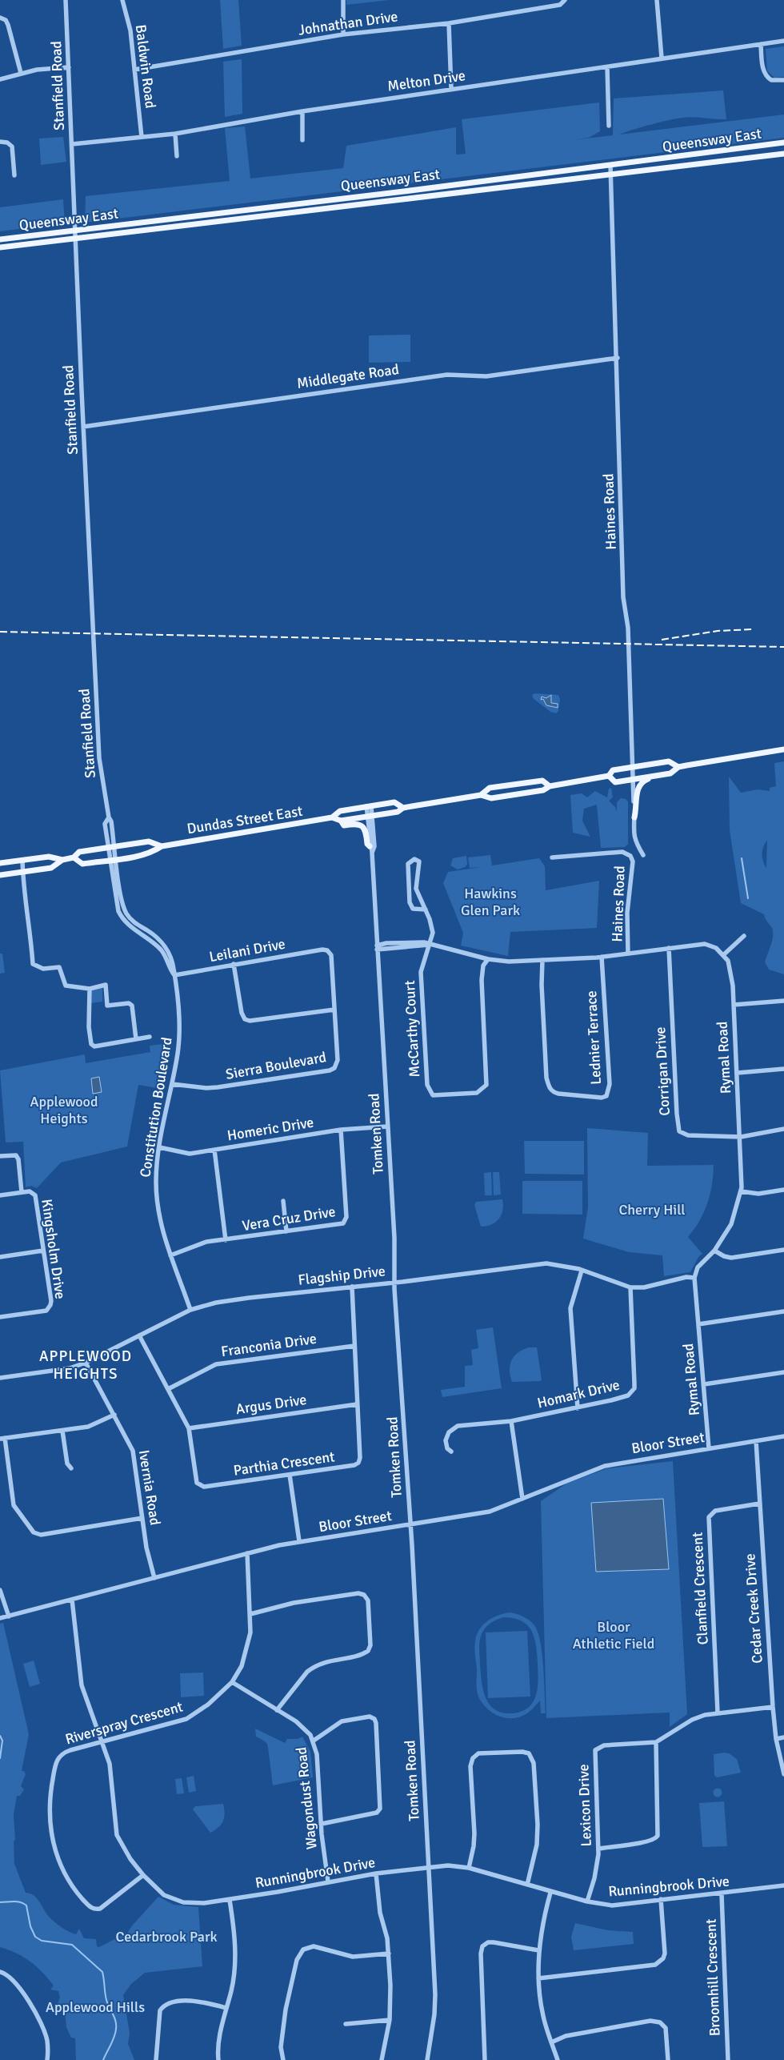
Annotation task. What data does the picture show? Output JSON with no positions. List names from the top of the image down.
{
  "streets": {
    "main road": ["Queensway East", "Dundas Street East"],
    "street": [
      "Johnathan Drive",
      "Baldwin Road",
      "Melton Drive",
      "Stanfield Road",
      "Middlegate Road",
      "Haines Road",
      "Leilani Drive",
      "McCarthy Court",
      "Lednier Terrace",
      "Rymal Road",
      "Sierra Boulevard",
      "Corrigan Drive",
      "Constitution Boulevard",
      "Homeric Drive",
      "Tomken Road",
      "Vera Cruz Drive",
      "Kingsholm Drive",
      "Flagship Drive",
      "Franconia Drive",
      "Homark Drive",
      "Argus Drive",
      "Bloor Street",
      "Parthia Crescent",
      "Ivernia Road",
      "Clanfield Crescent",
      "Cedar Creek Drive",
      "Riverspray Crescent",
      "Wagondust Road",
      "Lexicon Drive",
      "Runningbrook Drive",
      "Broomhill Crescent"
    ]
  },
  "crossings": [
    ["Johnathan Drive", "Baldwin Road"],
    ["Baldwin Road", "Melton Drive"],
    ["Melton Drive", "Stanfield Road"],
    ["Stanfield Road", "Queensway East"],
    ["Stanfield Road", "Middlegate Road"],
    ["Stanfield Road", "Dundas Street East"],
    ["Stanfield Road", "Constitution Boulevard"],
    ["Queensway East", "Haines Road"],
    ["Middlegate Road", "Haines Road"],
    ["Haines Road", "Dundas Street East"],
    ["Dundas Street East", "Constitution Boulevard"],
    ["Dundas Street East", "Tomken Road"],
    ["Leilani Drive", "Sierra Boulevard"],
    ["Leilani Drive", "Constitution Boulevard"],
    ["Rymal Road", "Corrigan Drive"],
    ["Rymal Road", "Flagship Drive"],
    ["Rymal Road", "Bloor Street"],
    ["Sierra Boulevard", "Constitution Boulevard"],
    ["Constitution Boulevard", "Homeric Drive"],
    ["Constitution Boulevard", "Vera Cruz Drive"],
    ["Constitution Boulevard", "Flagship Drive"],
    ["Homeric Drive", "Tomken Road"],
    ["Homeric Drive", "Vera Cruz Drive"],
    ["Tomken Road", "Flagship Drive"],
    ["Tomken Road", "Bloor Street"],
    ["Tomken Road", "Runningbrook Drive"],
    ["Flagship Drive", "Homark Drive"],
    ["Flagship Drive", "Parthia Crescent"],
    ["Flagship Drive", "Ivernia Road"],
    ["Franconia Drive", "Parthia Crescent"],
    ["Argus Drive", "Parthia Crescent"],
    ["Bloor Street", "Ivernia Road"],
    ["Bloor Street", "Cedar Creek Drive"],
    ["Bloor Street", "Riverspray Crescent"],
    ["Bloor Street", "Runningbrook Drive"],
    ["Clanfield Crescent", "Cedar Creek Drive"],
    ["Clanfield Crescent", "Lexicon Drive"],
    ["Cedar Creek Drive", "Lexicon Drive"],
    ["Riverspray Crescent", "Wagondust Road"],
    ["Riverspray Crescent", "Runningbrook Drive"],
    ["Wagondust Road", "Runningbrook Drive"],
    ["Lexicon Drive", "Runningbrook Drive"],
    ["Runningbrook Drive", "Broomhill Crescent"]
  ],
  "districts": ["APPLEWOOD HEIGHTS"],
  "parks": [
    "Hawkins Glen Park",
    "Applewood Heights",
    "Cherry Hill",
    "Bloor Athletic Field",
    "Cedarbrook Park",
    "Applewood Hills"
  ]
}
